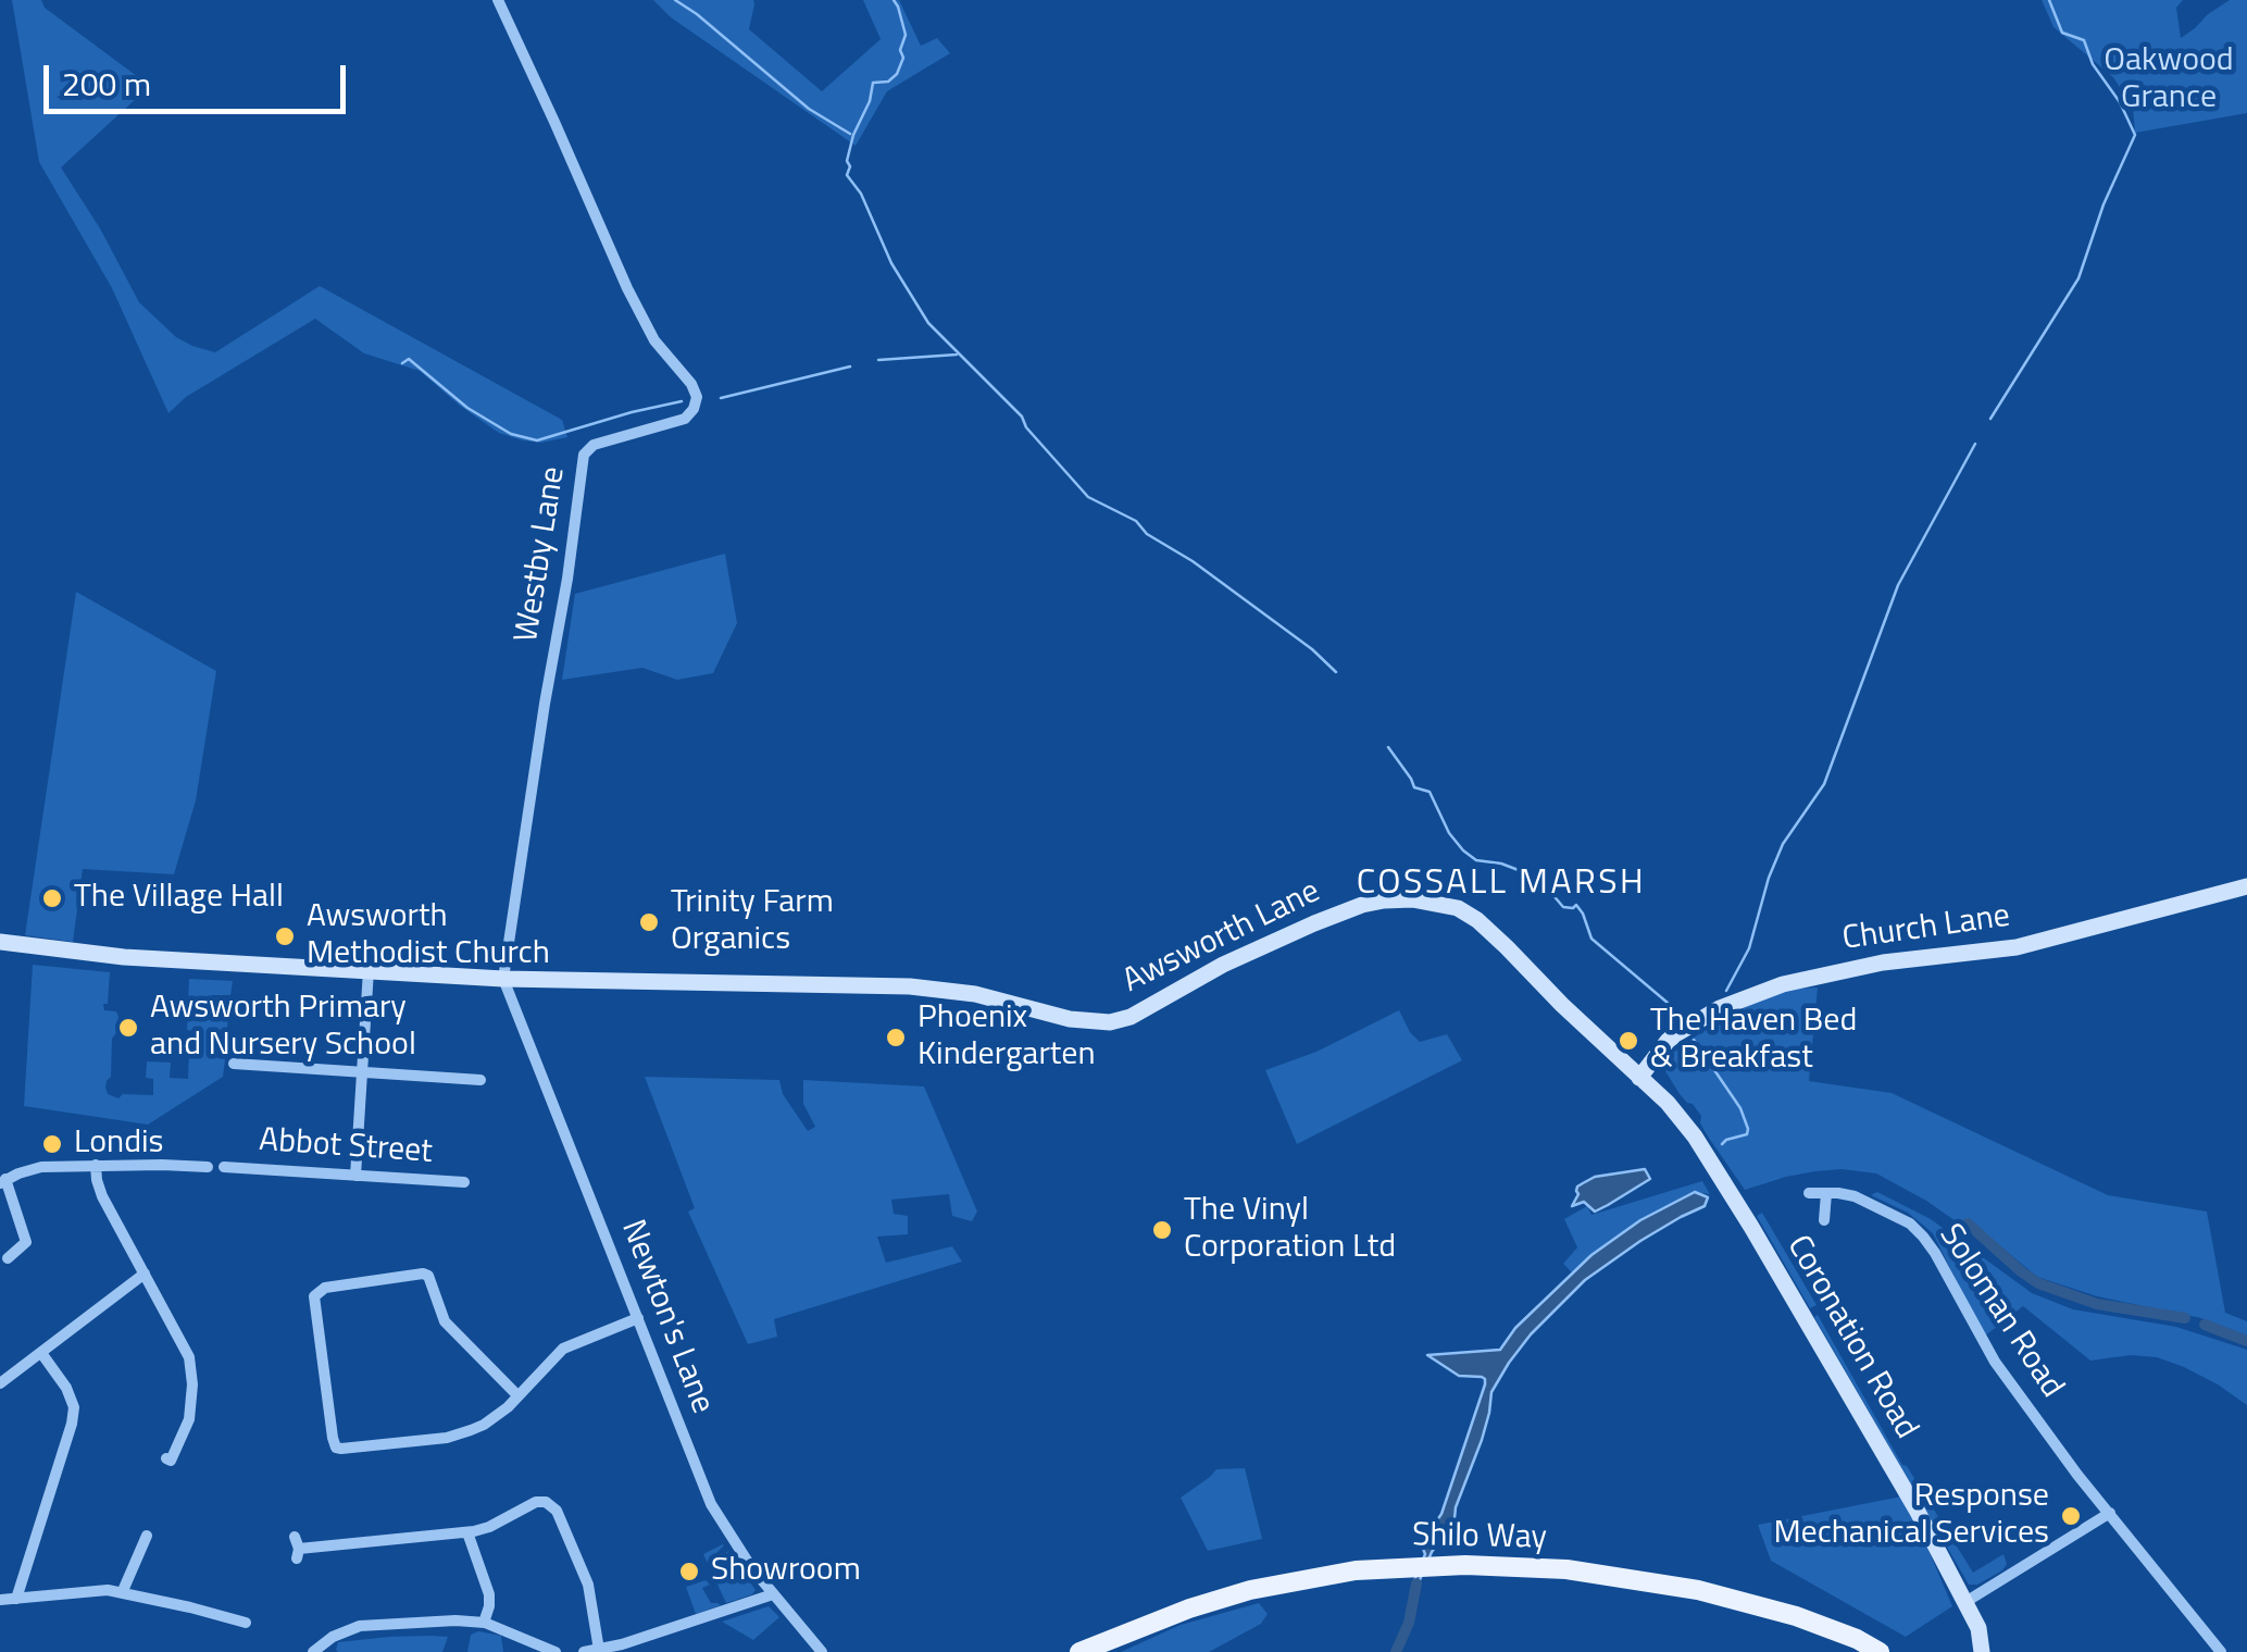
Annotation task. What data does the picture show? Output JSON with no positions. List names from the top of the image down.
{
  "streets": {
    "main road": ["Shilo Way"],
    "street": [
      "Westby Lane",
      "Church Lane",
      "Awsworth Lane",
      "Abbot Street",
      "Soloman Road",
      "Newton's Lane",
      "Coronation Road"
    ]
  },
  "crossings": [
    ["Westby Lane", "Awsworth Lane"],
    ["Westby Lane", "Newton's Lane"],
    ["Church Lane", "Awsworth Lane"],
    ["Church Lane", "Coronation Road"],
    ["Awsworth Lane", "Newton's Lane"],
    ["Awsworth Lane", "Coronation Road"]
  ],
  "districts": ["COSSALL MARSH"],
  "parks": ["Oakwood Grance"],
  "places": [
    "The Village Hall",
    "Trinity Farm Organics",
    "Awsworth Methodist Church",
    "Awsworth Primary and Nursery School",
    "Phoenix Kindergarten",
    "The Haven Bed & Breakfast",
    "Londis",
    "The Vinyl Corporation Ltd",
    "Response Mechanical Services",
    "Showroom"
  ],
  "scale_bar": "200 m"
}
